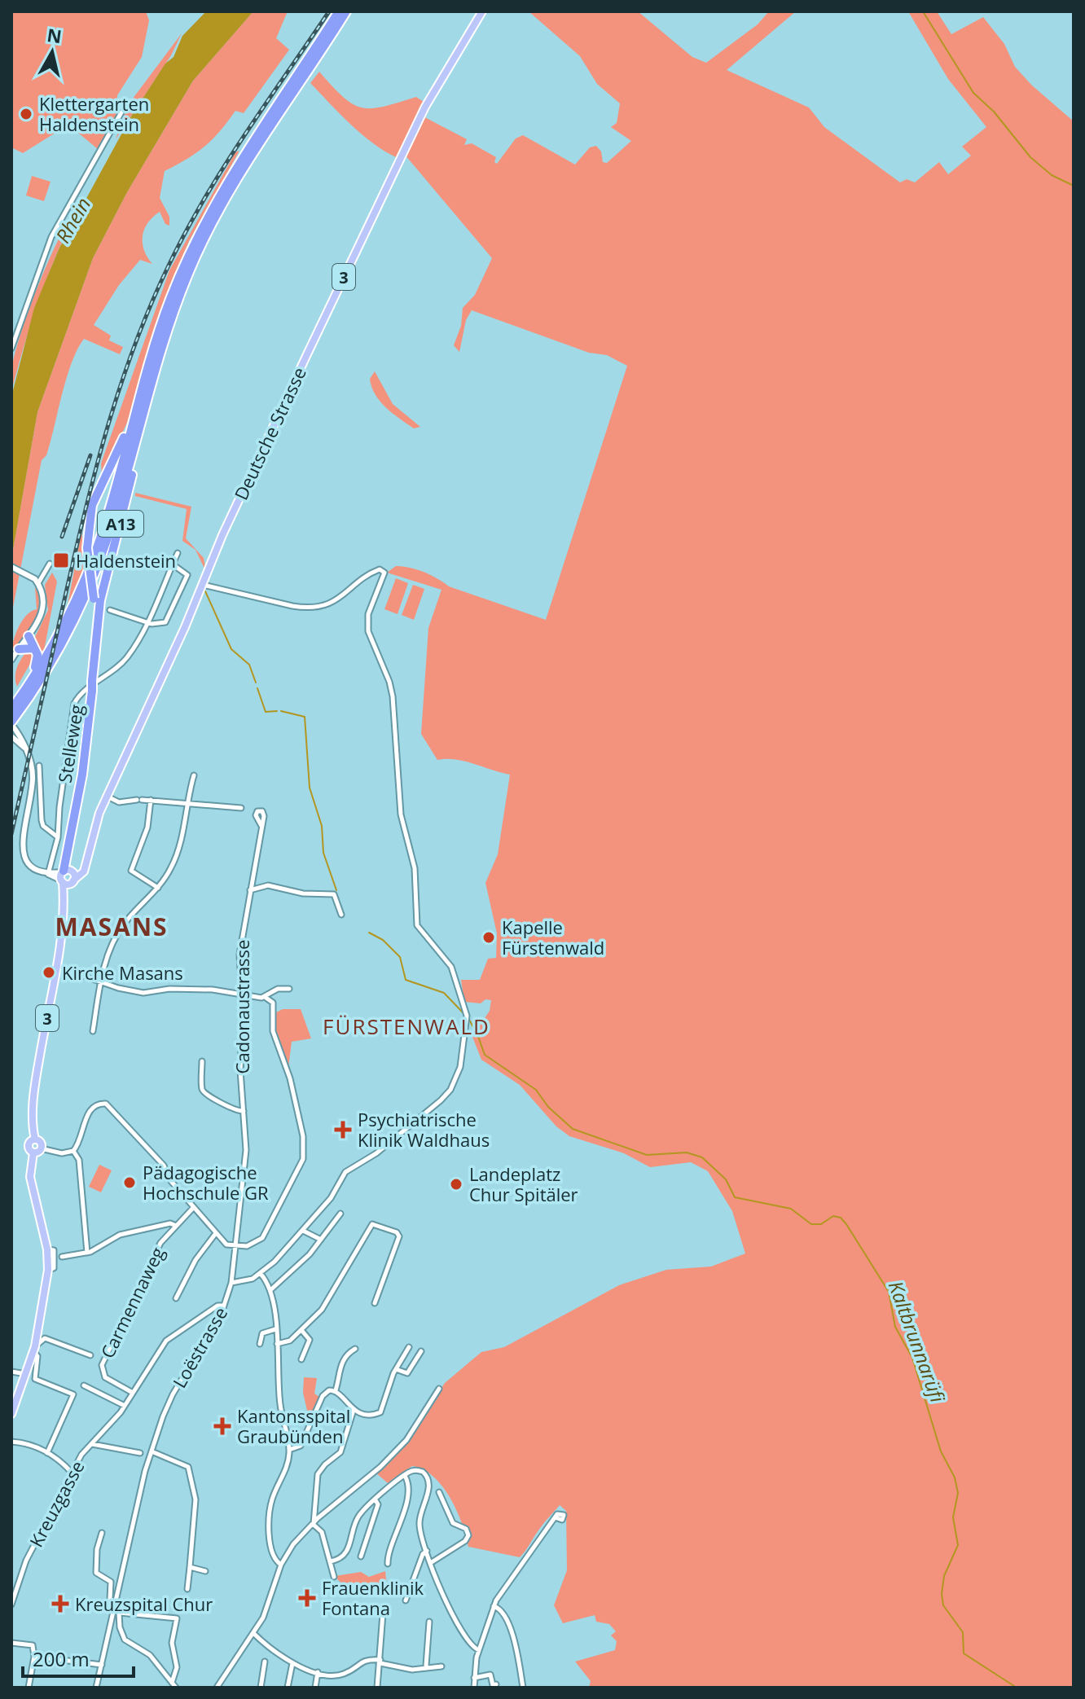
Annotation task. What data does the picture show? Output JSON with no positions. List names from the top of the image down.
{
  "streets": {
    "highway": ["A13"],
    "main road": ["3", "Deutsche Strasse"],
    "street": [
      "Stelleweg",
      "Cadonaustrasse",
      "Carmennaweg",
      "Loëstrasse",
      "Kreuzgasse"
    ]
  },
  "crossings": [
    ["3", "Deutsche Strasse"],
    ["3", "A13"],
    ["Deutsche Strasse", "A13"],
    ["Cadonaustrasse", "Loëstrasse"],
    ["Carmennaweg", "Kreuzgasse"],
    ["Loëstrasse", "Kreuzgasse"]
  ],
  "districts": ["MASANS", "FÜRSTENWALD"],
  "water": ["Rhein", "Kaltbrunnarüfi"],
  "places": {
    "other": [
      "Klettergarten Haldenstein",
      "Kapelle Fürstenwald",
      "Kirche Masans",
      "Pädagogische Hochschule GR",
      "Landeplatz Chur Spitäler"
    ],
    "transit": ["Haldenstein"],
    "health": [
      "Psychiatrische Klinik Waldhaus",
      "Kantonsspital Graubünden",
      "Frauenklinik Fontana",
      "Kreuzspital Chur"
    ]
  },
  "scale_bar": "200 m",
  "north": "top"
}
